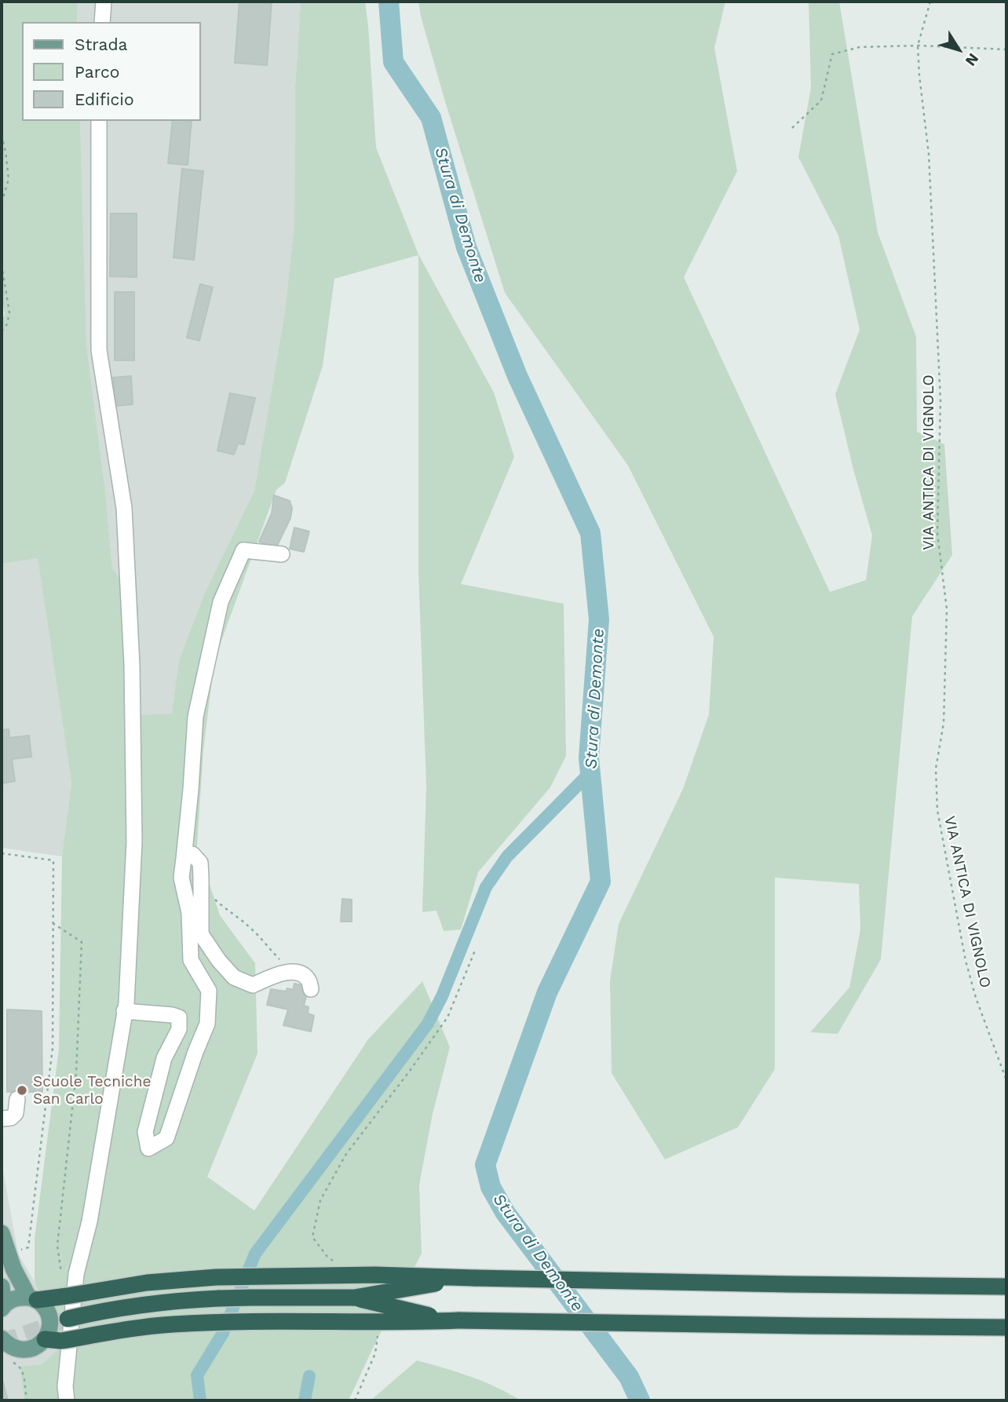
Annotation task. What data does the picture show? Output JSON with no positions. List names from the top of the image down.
{
  "streets": {
    "path": ["VIA ANTICA DI VIGNOLO"]
  },
  "water": ["Stura di Demonte"],
  "places": ["Scuole Tecniche San Carlo"],
  "legend": ["Strada", "Parco", "Edificio"],
  "north": "bottom right"
}
